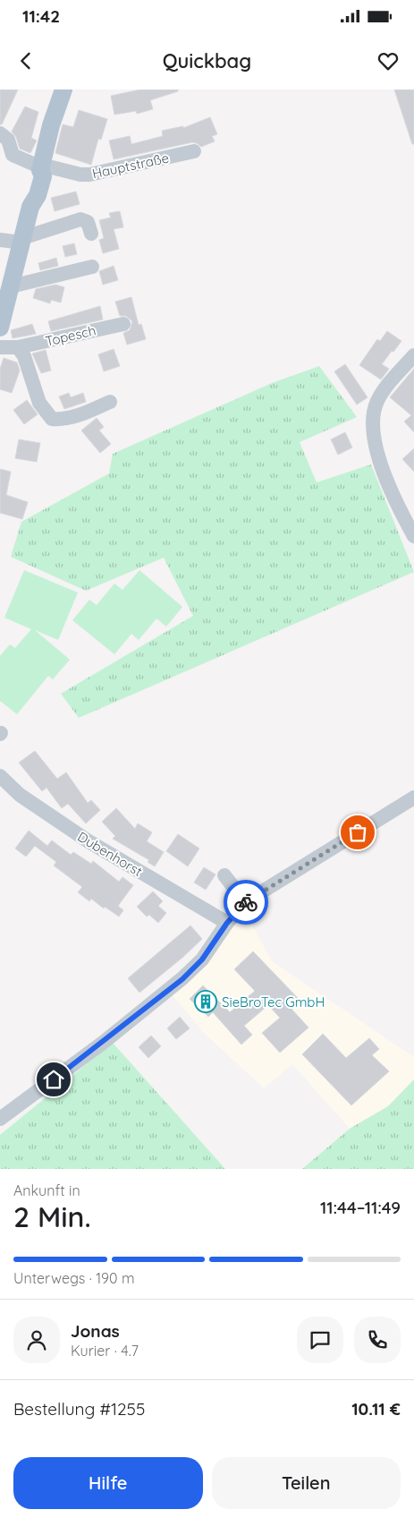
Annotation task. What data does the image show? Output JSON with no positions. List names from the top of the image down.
{
  "streets": {
    "street": ["Hauptstraße", "Topesch", "Dubenhorst"]
  },
  "places": {
    "building": ["SieBroTec GmbH"]
  },
  "page": {
    "status": "11:42",
    "header": "Quickbag",
    "heading": ["2 Min.", "Ankunft in", "11:44–11:49"],
    "panel": [
      "Jonas",
      "Kurier · 4.7",
      "Bestellung #1255",
      "10.11 €"
    ],
    "bar": "Unterwegs · 190 m",
    "buttons": ["Hilfe", "Teilen"]
  }
}
